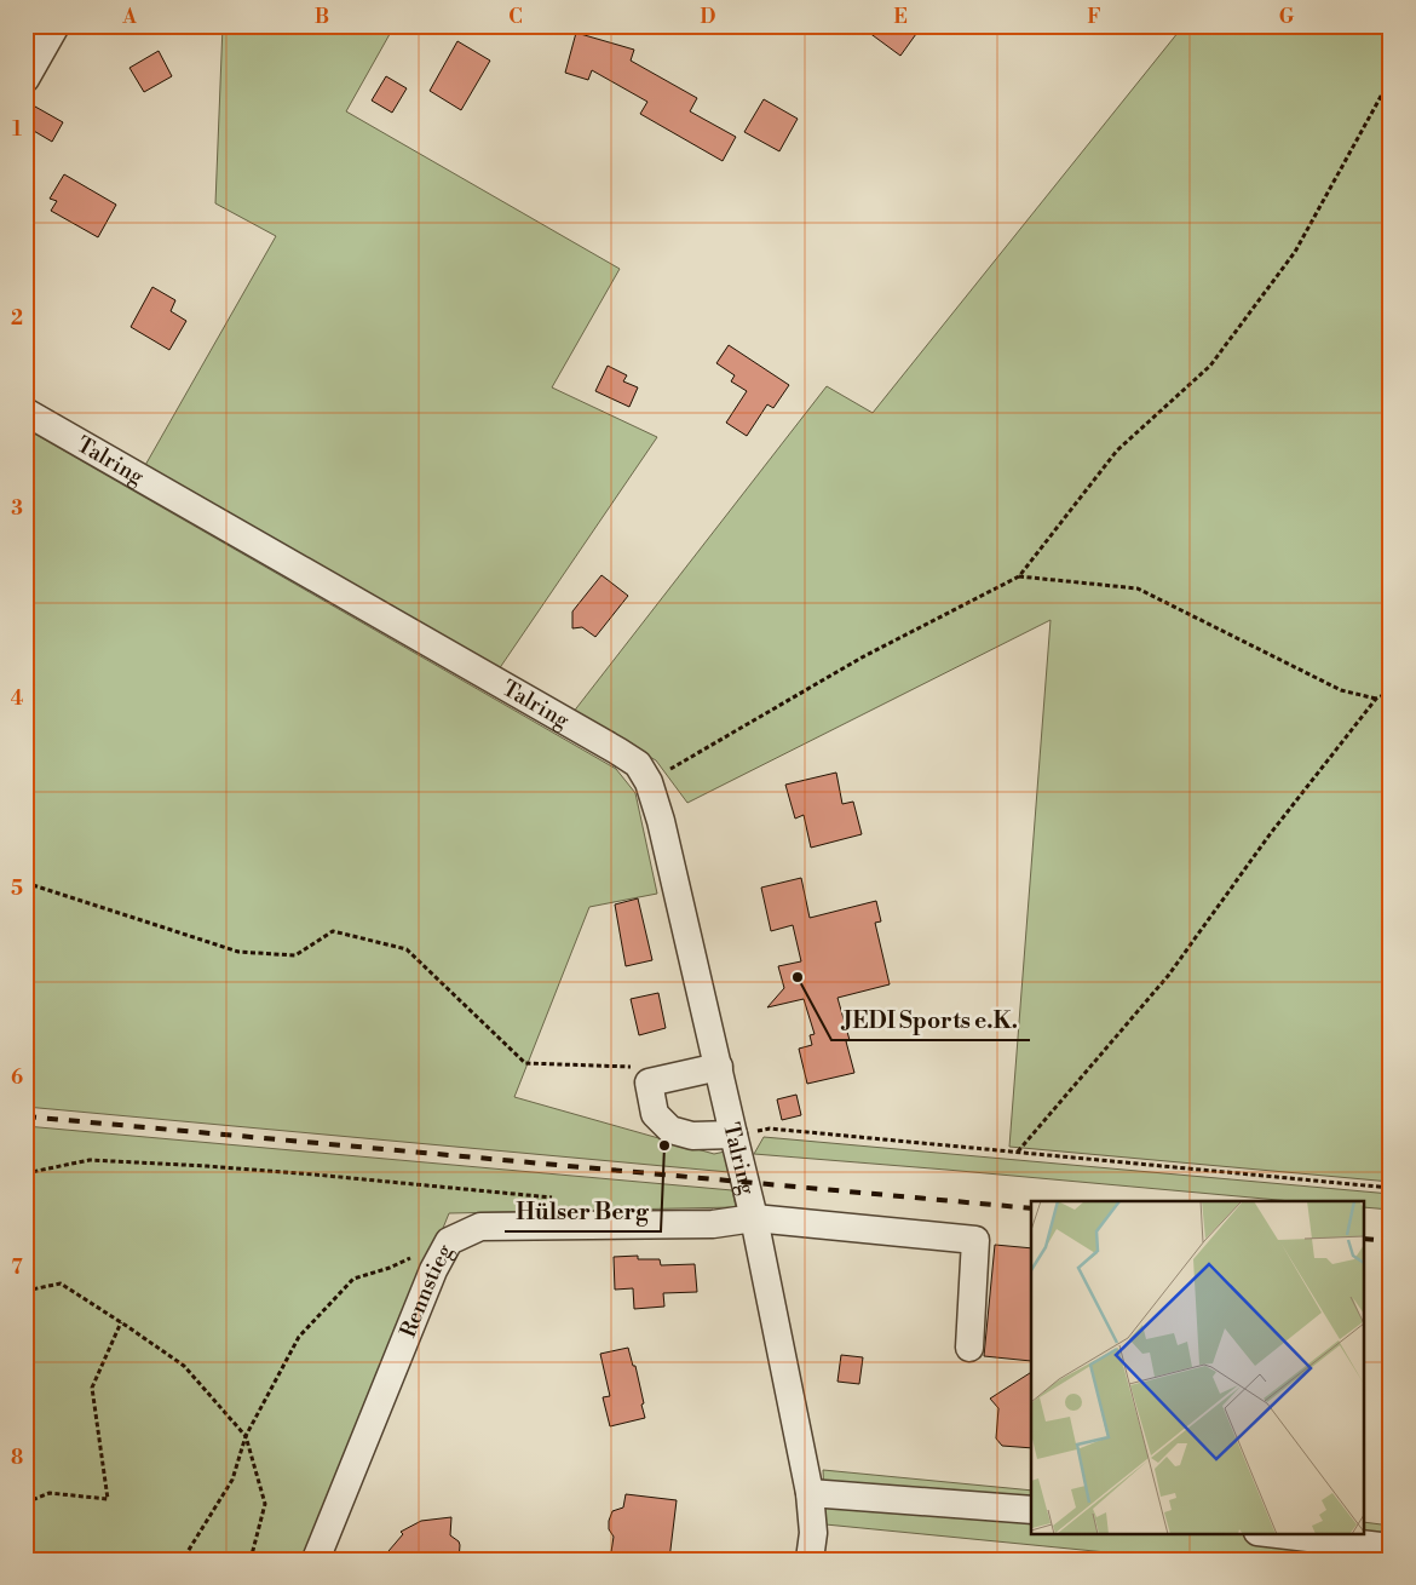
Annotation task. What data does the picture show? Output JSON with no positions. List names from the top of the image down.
{
  "streets": {
    "street": ["Talring", "Rennstieg"]
  },
  "crossings": [
    ["Talring", "Rennstieg"]
  ],
  "places": ["JEDI Sports e.K.", "Hülser Berg"],
  "grid": {
    "columns": [
      "A",
      "B",
      "C",
      "D",
      "E",
      "F",
      "G"
    ],
    "rows": [
      "1",
      "2",
      "3",
      "4",
      "5",
      "6",
      "7",
      "8"
    ]
  }
}
